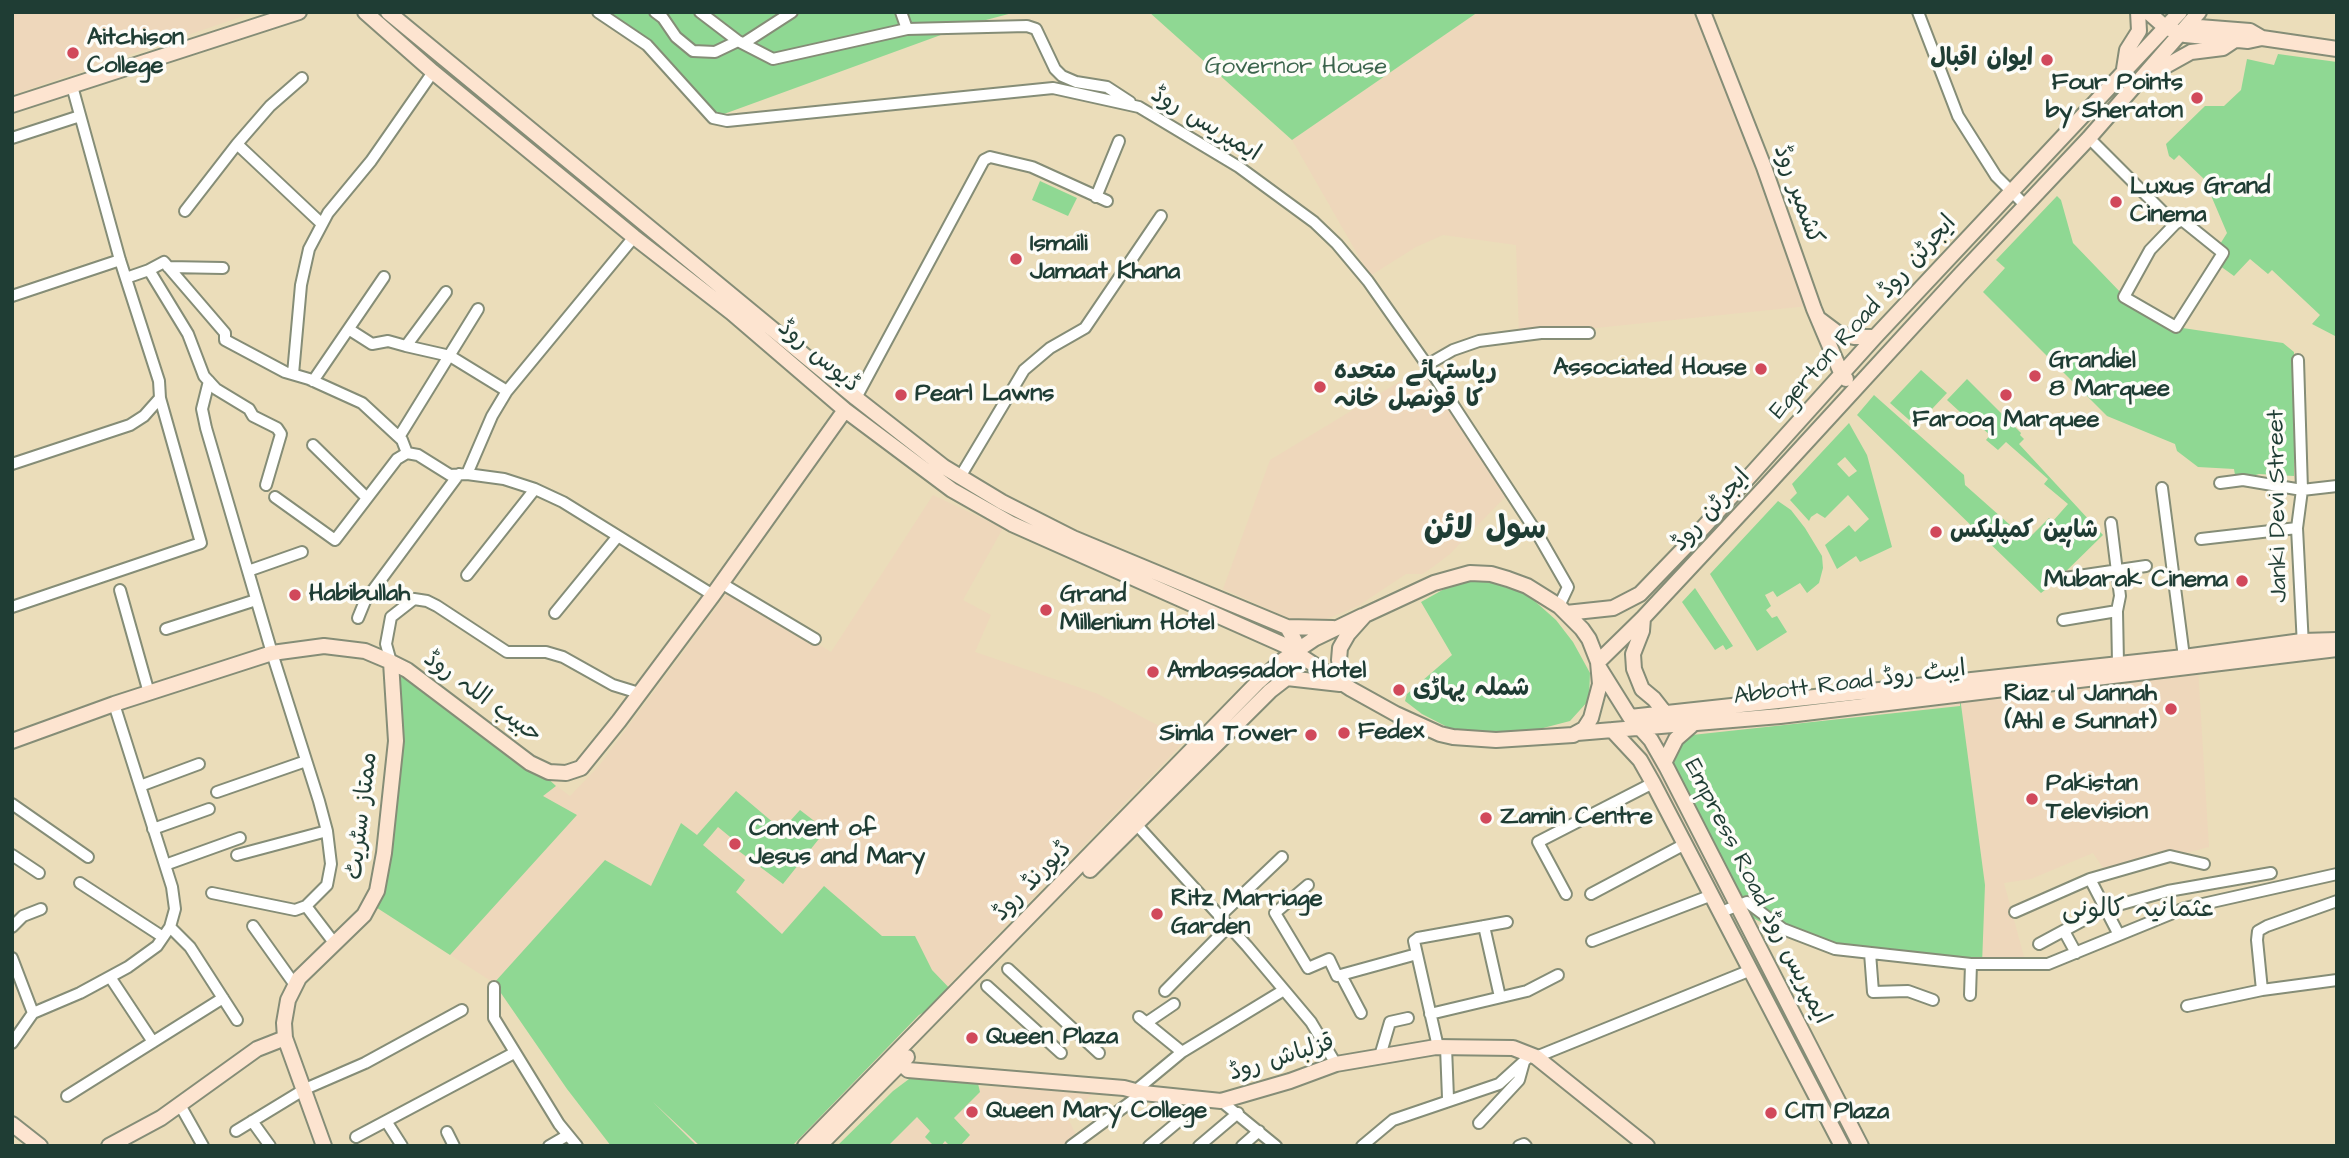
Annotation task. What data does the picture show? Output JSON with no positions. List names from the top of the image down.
{
  "streets": {
    "main road": [
      "کشمیر روڈ",
      "Egerton Road ایجرٹن روڈ",
      "ڈیوس روڈ",
      "ایجرٹن روڈ",
      "Abbott Road ایبٹ روڈ",
      "حبیب اللہ روڈ",
      "ممتاز سٹریٹ",
      "ڈیورنڈ روڈ",
      "Empress Road ایمپریس روڈ",
      "قزلباش روڈ"
    ],
    "street": ["ایمپریس روڈ", "Janki Devi Street"]
  },
  "crossings": [
    ["ایمپریس روڈ", "Egerton Road ایجرٹن روڈ"],
    ["ایمپریس روڈ", "ڈیوس روڈ"],
    ["ایمپریس روڈ", "ایجرٹن روڈ"],
    ["ایمپریس روڈ", "Abbott Road ایبٹ روڈ"],
    ["ایمپریس روڈ", "ڈیورنڈ روڈ"],
    ["کشمیر روڈ", "Egerton Road ایجرٹن روڈ"],
    ["کشمیر روڈ", "ایجرٹن روڈ"],
    ["Egerton Road ایجرٹن روڈ", "ڈیوس روڈ"],
    ["Egerton Road ایجرٹن روڈ", "ایجرٹن روڈ"],
    ["Egerton Road ایجرٹن روڈ", "Abbott Road ایبٹ روڈ"],
    ["Egerton Road ایجرٹن روڈ", "ڈیورنڈ روڈ"],
    ["ڈیوس روڈ", "ایجرٹن روڈ"],
    ["ڈیوس روڈ", "Abbott Road ایبٹ روڈ"],
    ["ڈیوس روڈ", "حبیب اللہ روڈ"],
    ["ڈیوس روڈ", "ڈیورنڈ روڈ"],
    ["Janki Devi Street", "Abbott Road ایبٹ روڈ"],
    ["ایجرٹن روڈ", "Abbott Road ایبٹ روڈ"],
    ["ایجرٹن روڈ", "ڈیورنڈ روڈ"],
    ["ایجرٹن روڈ", "Empress Road ایمپریس روڈ"],
    ["Abbott Road ایبٹ روڈ", "ڈیورنڈ روڈ"],
    ["Abbott Road ایبٹ روڈ", "Empress Road ایمپریس روڈ"],
    ["حبیب اللہ روڈ", "ممتاز سٹریٹ"],
    ["ڈیورنڈ روڈ", "قزلباش روڈ"]
  ],
  "districts": ["سول لائن", "عثمانیہ کالونی"],
  "parks": ["Governor House"],
  "places": [
    "Aitchison College",
    "ایوان اقبال",
    "Four Points by Sheraton",
    "Luxus Grand Cinema",
    "Ismaili Jamaat Khana",
    "Associated House",
    "Grandiel 8 Marquee",
    "ریاستہائے متحدہ کا قونصل خانہ",
    "Pearl Lawns",
    "Farooq Marquee",
    "شاہین کمپلیکس",
    "Mubarak Cinema",
    "Habibullah",
    "Grand Millenium Hotel",
    "Ambassador Hotel",
    "شملہ پہاڑی",
    "Riaz ul Jannah (Ahl e Sunnat)",
    "Fedex",
    "Simla Tower",
    "Pakistan Television",
    "Zamin Centre",
    "Convent of Jesus and Mary",
    "Ritz Marriage Garden",
    "Queen Plaza",
    "Queen Mary College",
    "CITI Plaza"
  ]
}
